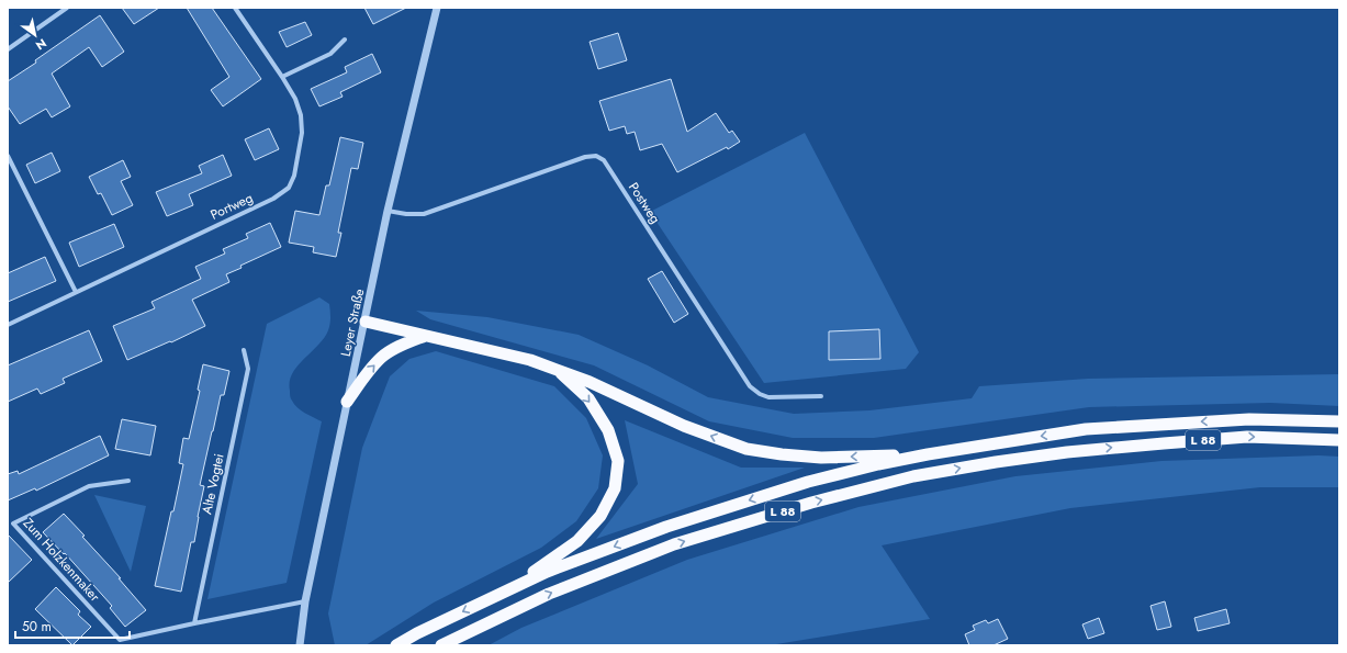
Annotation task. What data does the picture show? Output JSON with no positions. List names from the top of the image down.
{
  "streets": {
    "highway": ["L 88"],
    "street": [
      "Postweg",
      "Portweg",
      "Leyer Straße",
      "Alte Vogtei",
      "Zum Holzkenmaker"
    ]
  },
  "crossings": [
    ["Postweg", "Leyer Straße"],
    ["Leyer Straße", "Zum Holzkenmaker"],
    ["Alte Vogtei", "Zum Holzkenmaker"]
  ],
  "scale_bar": "50 m",
  "north": "bottom right"
}
